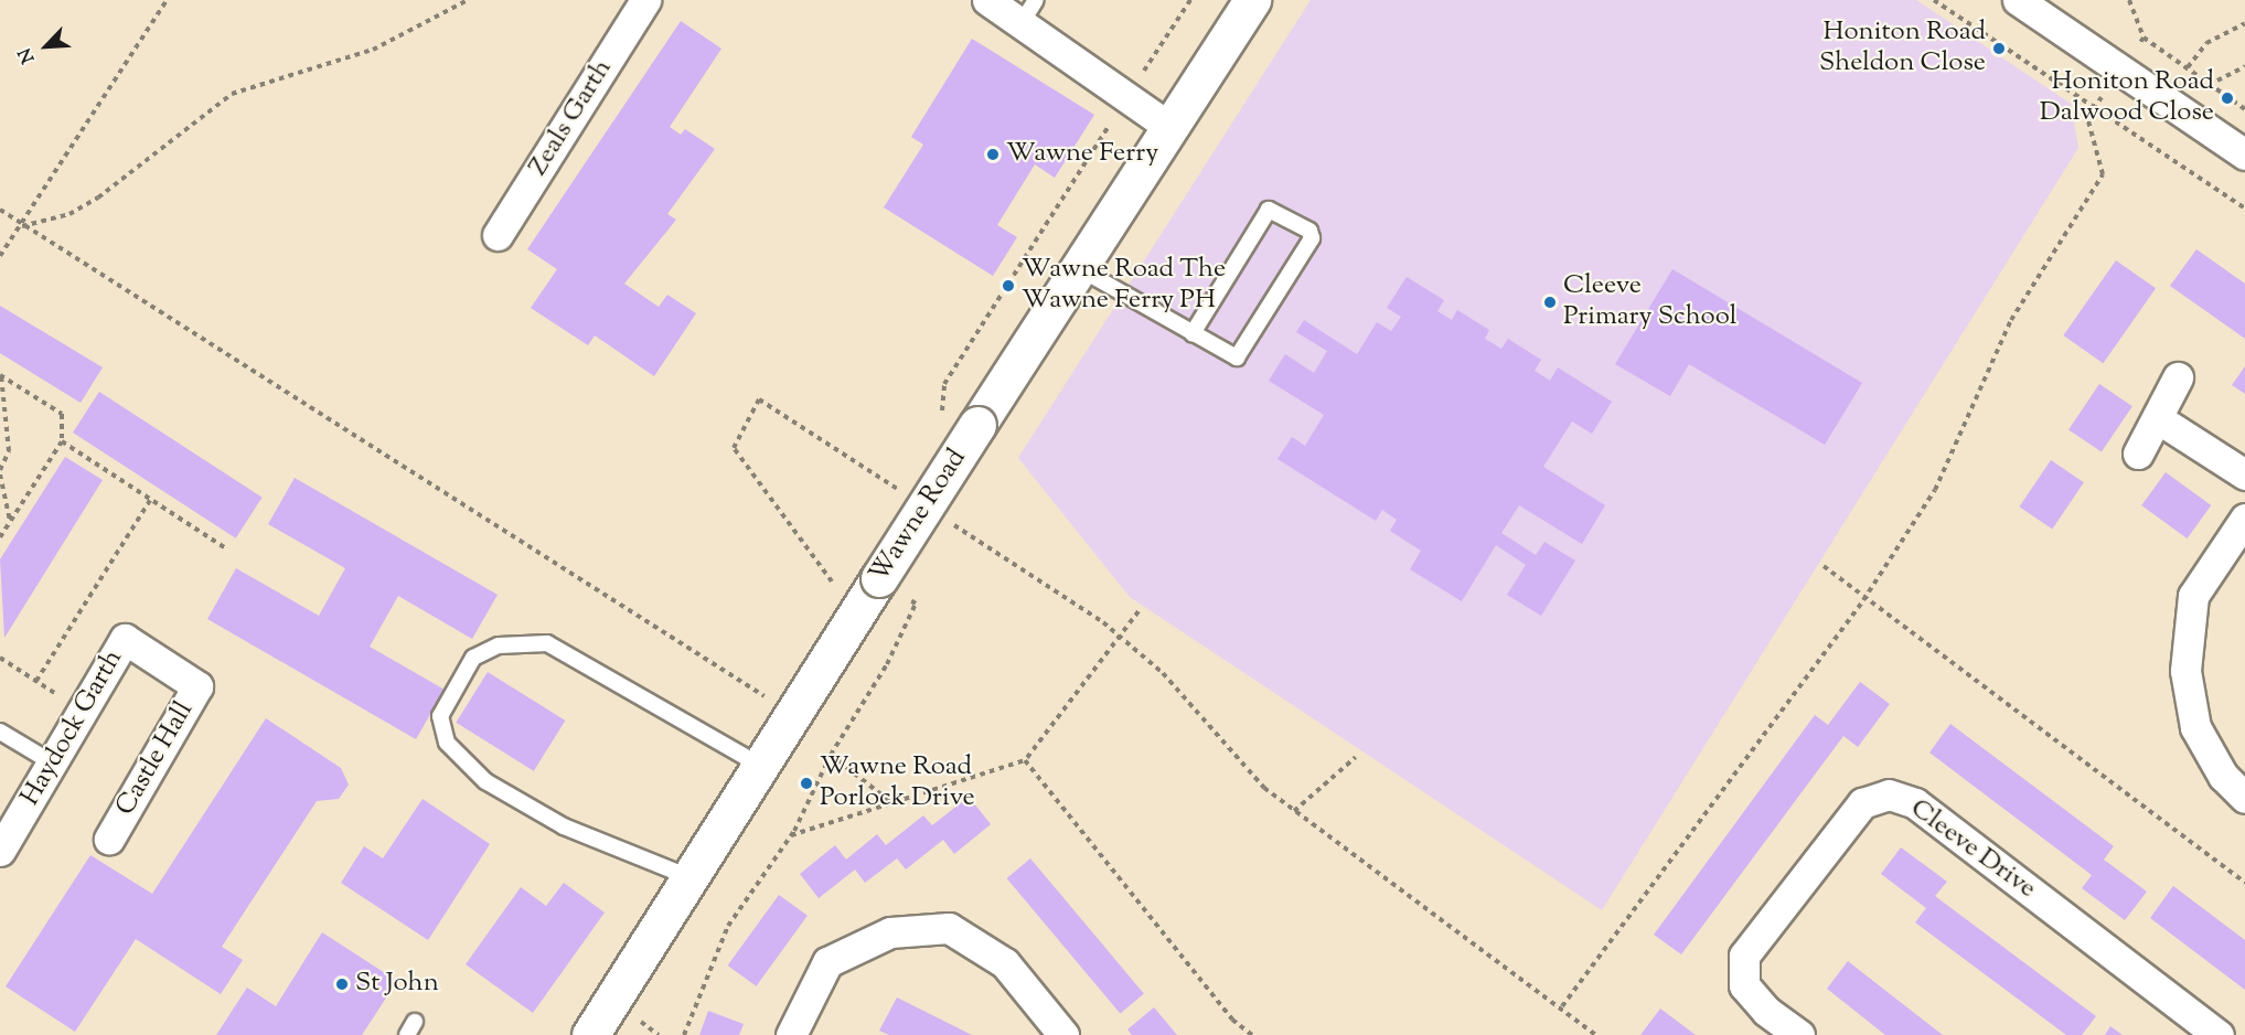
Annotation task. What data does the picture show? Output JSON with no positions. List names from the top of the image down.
{
  "streets": {
    "street": [
      "Zeals Garth",
      "Wawne Road",
      "Haydock Garth",
      "Castle Hall",
      "Cleeve Drive"
    ]
  },
  "crossings": [
    ["Haydock Garth", "Castle Hall"]
  ],
  "places": [
    "Honiton Road Sheldon Close",
    "Honiton Road Dalwood Close",
    "Wawne Ferry",
    "Wawne Road The Wawne Ferry PH",
    "Cleeve Primary School",
    "Wawne Road Porlock Drive",
    "St John"
  ],
  "north": "bottom left"
}
